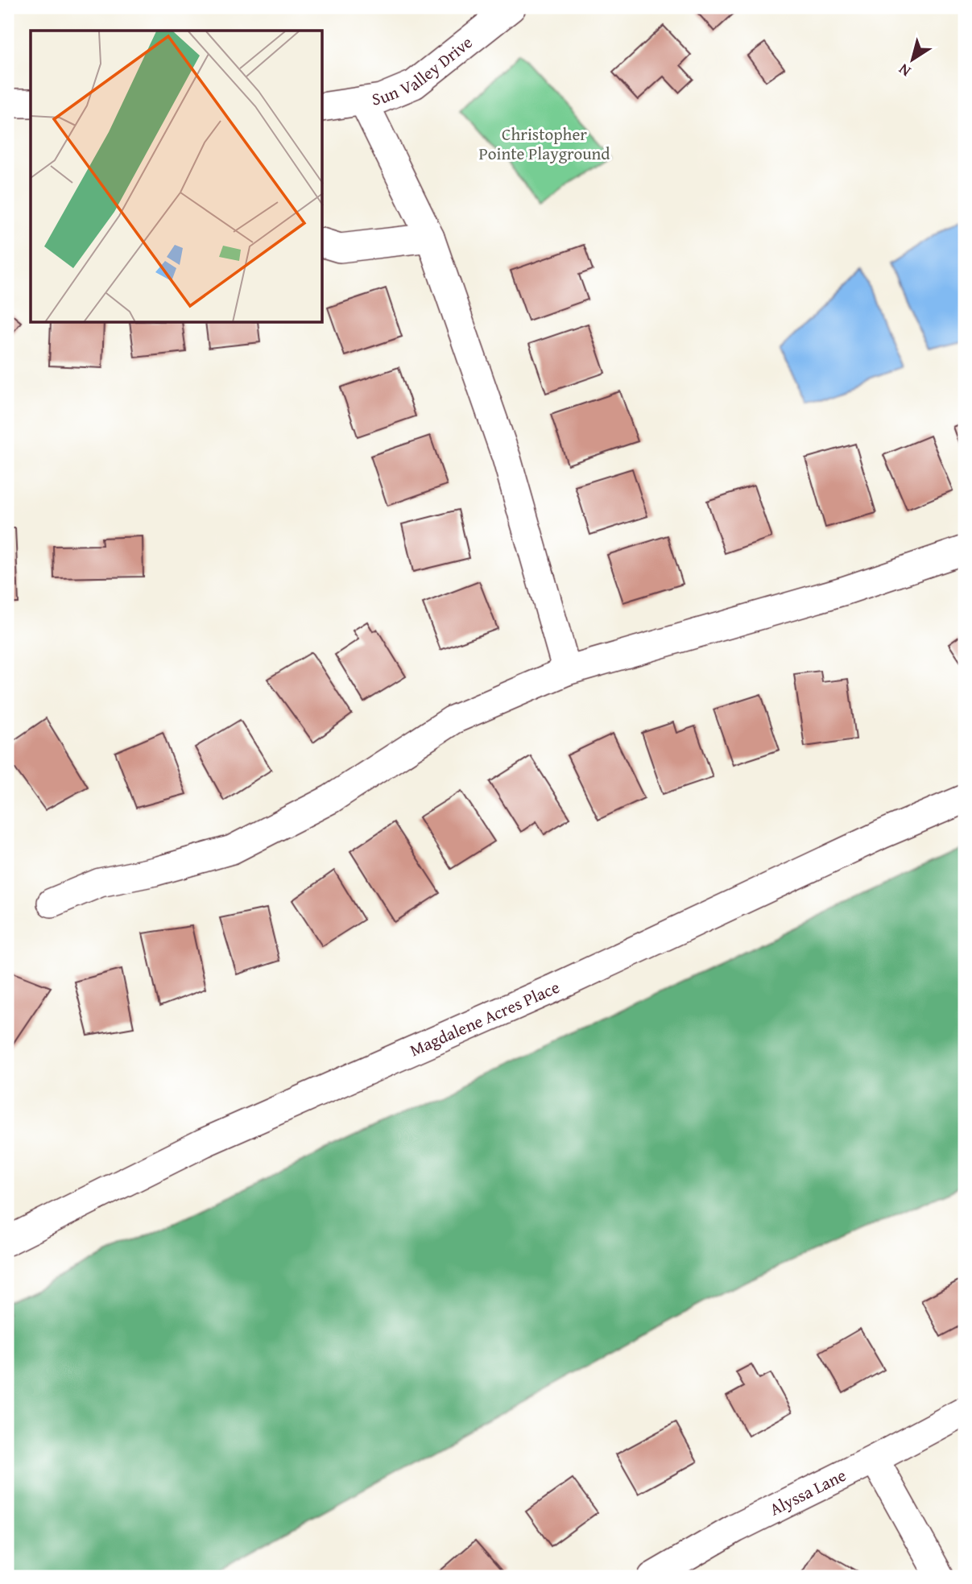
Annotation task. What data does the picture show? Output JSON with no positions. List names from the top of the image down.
{
  "streets": {
    "street": ["Sun Valley Drive", "Magdalene Acres Place", "Alyssa Lane"]
  },
  "parks": ["Christopher Pointe Playground"],
  "north": "bottom left"
}
